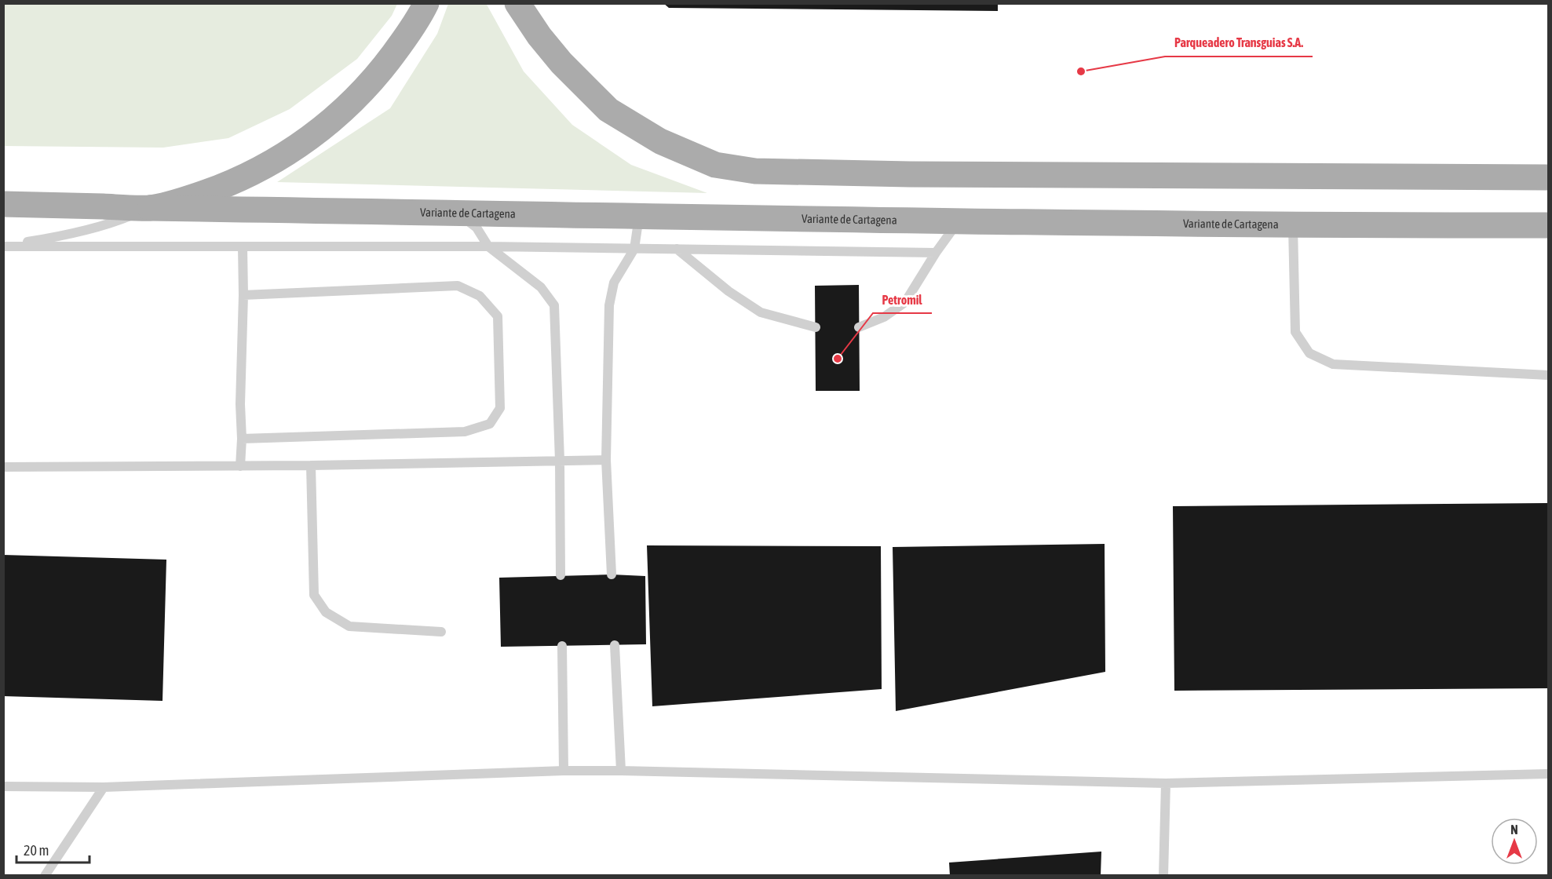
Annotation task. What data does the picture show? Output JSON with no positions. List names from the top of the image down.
{
  "streets": {
    "main road": ["Variante de Cartagena"]
  },
  "places": ["Parqueadero Transguias S.A.", "Petromil"],
  "scale_bar": "20 m",
  "north": "top"
}
